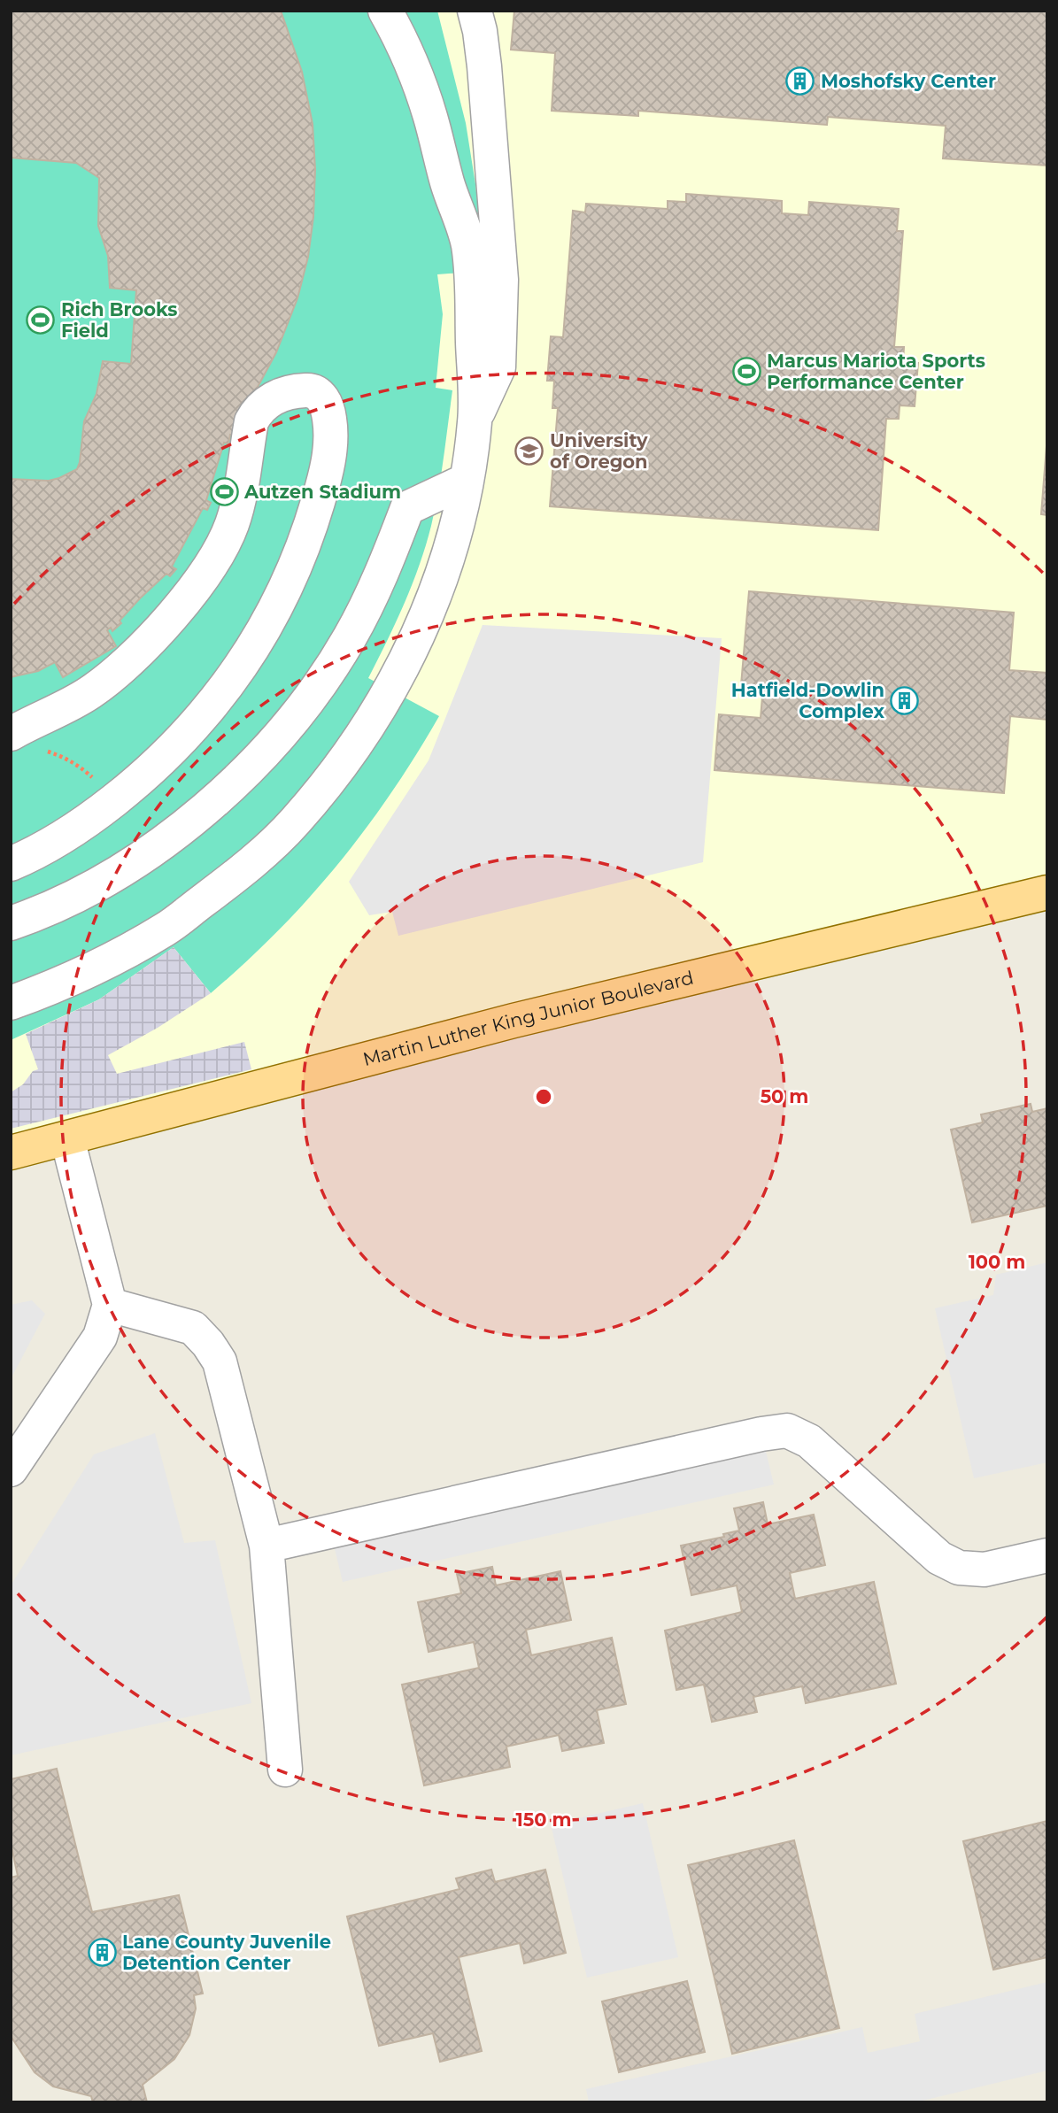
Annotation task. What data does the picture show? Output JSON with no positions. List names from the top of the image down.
{
  "streets": {
    "main road": ["Martin Luther King Junior Boulevard"]
  },
  "places": {
    "building": ["Moshofsky Center", "Hatfield-Dowlin Complex", "Lane County Juvenile Detention Center"],
    "sports": ["Rich Brooks Field", "Marcus Mariota Sports Performance Center", "Autzen Stadium"],
    "school or university": ["University of Oregon"]
  },
  "rings": ["50 m", "100 m", "150 m"]
}
